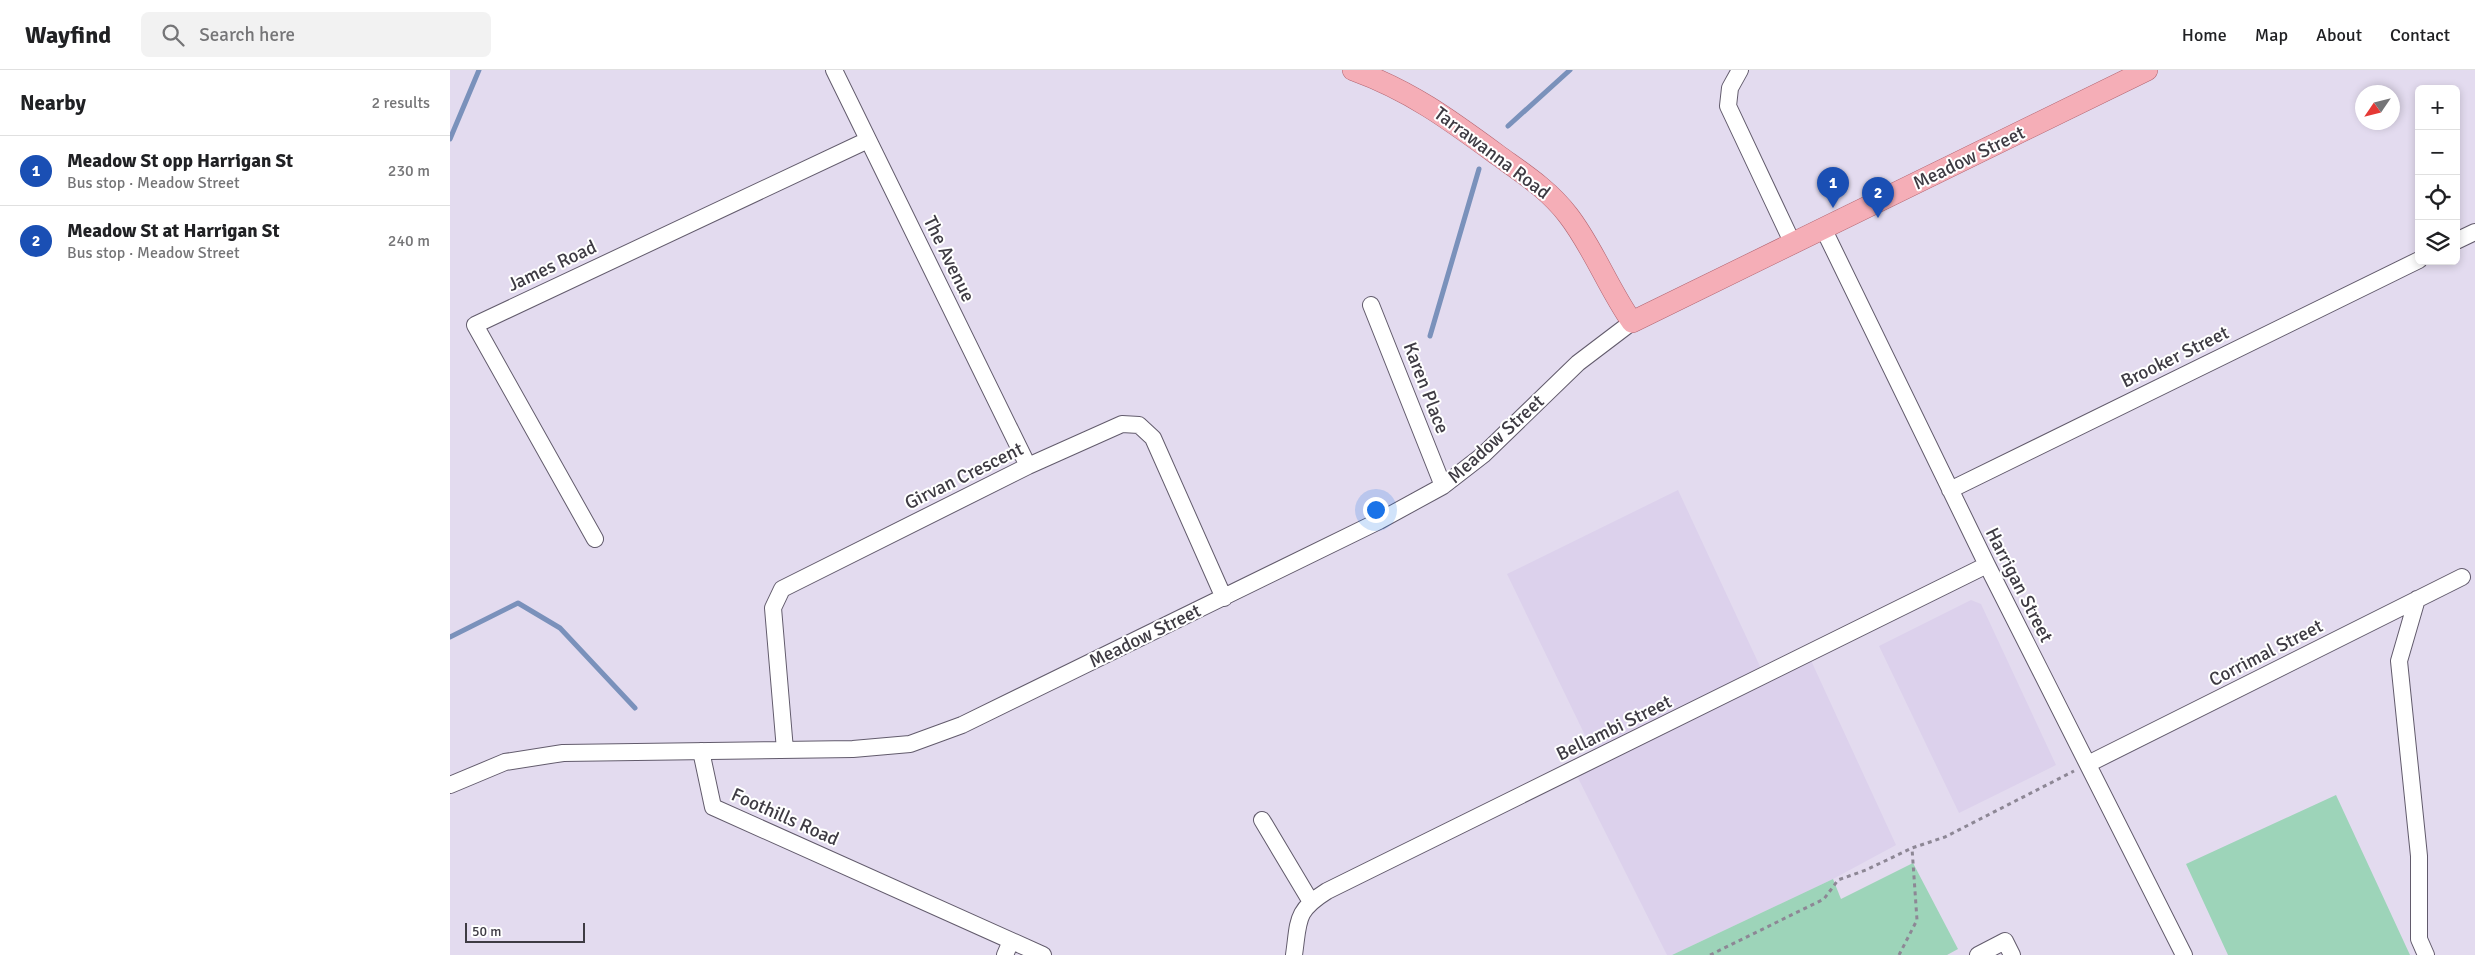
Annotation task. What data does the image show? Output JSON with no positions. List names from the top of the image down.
{
  "streets": {
    "main road": ["Tarrawanna Road", "Meadow Street"],
    "street": [
      "The Avenue",
      "James Road",
      "Brooker Street",
      "Karen Place",
      "Girvan Crescent",
      "Harrigan Street",
      "Corrimal Street",
      "Bellambi Street",
      "Foothills Road"
    ]
  },
  "crossings": [
    ["Tarrawanna Road", "Meadow Street"],
    ["Meadow Street", "Karen Place"],
    ["Meadow Street", "Girvan Crescent"],
    ["Meadow Street", "Harrigan Street"],
    ["Meadow Street", "Foothills Road"],
    ["The Avenue", "James Road"],
    ["The Avenue", "Girvan Crescent"],
    ["Brooker Street", "Harrigan Street"],
    ["Harrigan Street", "Corrimal Street"],
    ["Harrigan Street", "Bellambi Street"]
  ],
  "scale_bar": "50 m",
  "north": "bottom left",
  "page": {
    "header": "Wayfind",
    "search": "Search here",
    "nav": [
      "Home",
      "Map",
      "About",
      "Contact"
    ],
    "heading": ["Nearby", "2 results"],
    "map_buttons": ["+", "−"],
    "list": [
      {
        "mark": "1",
        "name": "Meadow St opp Harrigan St",
        "note": "Bus stop · Meadow Street",
        "value": "230 m"
      },
      {
        "mark": "2",
        "name": "Meadow St at Harrigan St",
        "note": "Bus stop · Meadow Street",
        "value": "240 m"
      }
    ],
    "pins": ["1", "2"],
    "scale": "50 m"
  }
}
